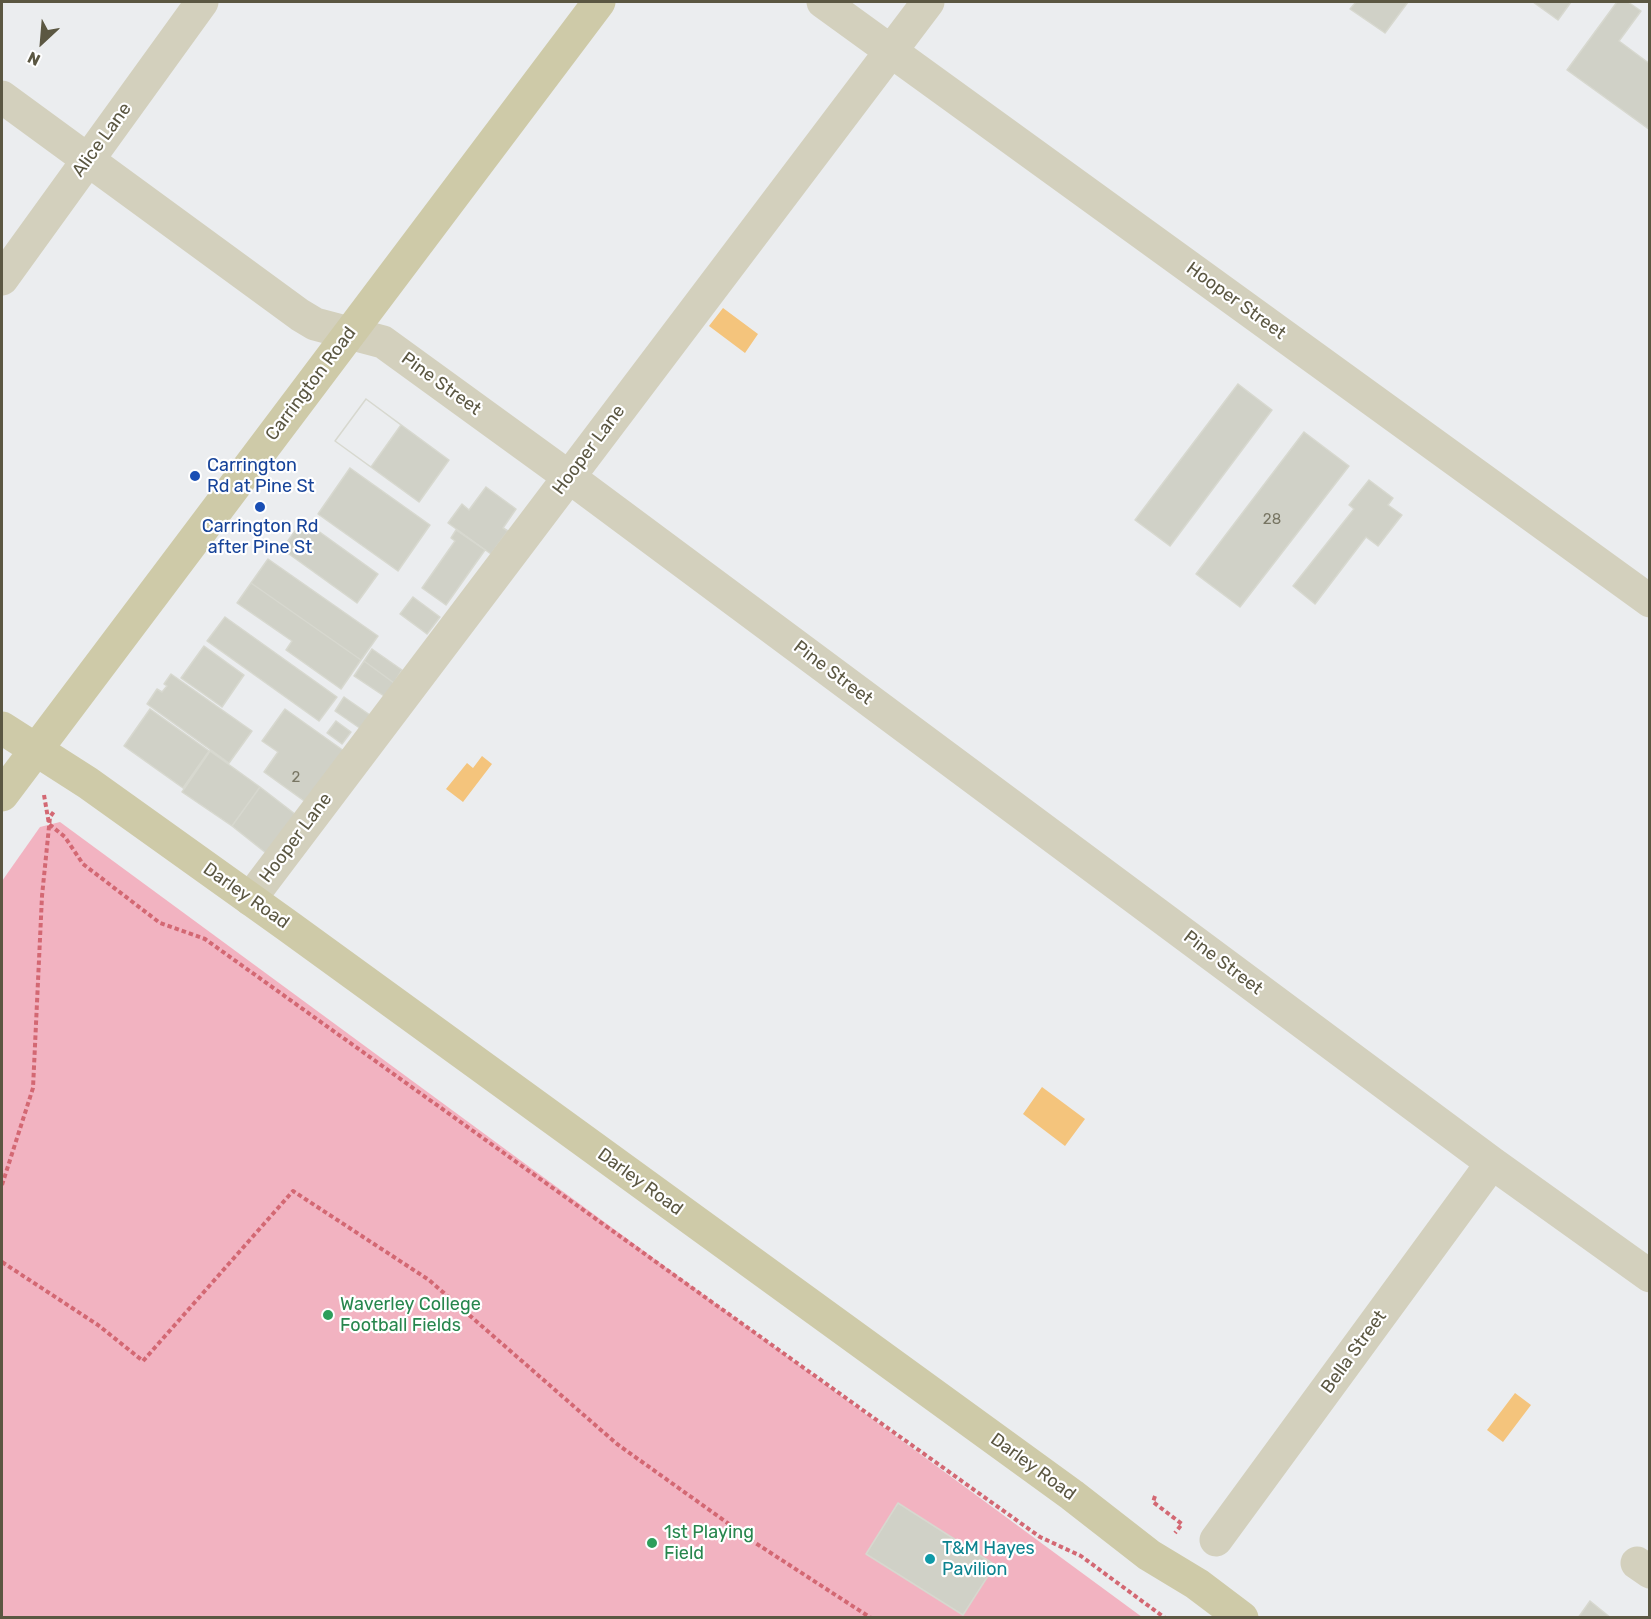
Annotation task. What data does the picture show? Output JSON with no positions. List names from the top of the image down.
{
  "streets": {
    "main road": ["Carrington Road", "Darley Road"],
    "street": [
      "Alice Lane",
      "Hooper Street",
      "Pine Street",
      "Hooper Lane",
      "Bella Street"
    ]
  },
  "crossings": [
    ["Alice Lane", "Pine Street"],
    ["Hooper Street", "Hooper Lane"],
    ["Carrington Road", "Pine Street"],
    ["Carrington Road", "Darley Road"],
    ["Pine Street", "Hooper Lane"],
    ["Pine Street", "Bella Street"],
    ["Hooper Lane", "Darley Road"]
  ],
  "places": [
    "Carrington Rd at Pine St",
    "Carrington Rd after Pine St",
    "Waverley College Football Fields",
    "1st Playing Field",
    "T&M Hayes Pavilion"
  ],
  "house_numbers": ["28", "2"],
  "north": "bottom left"
}
